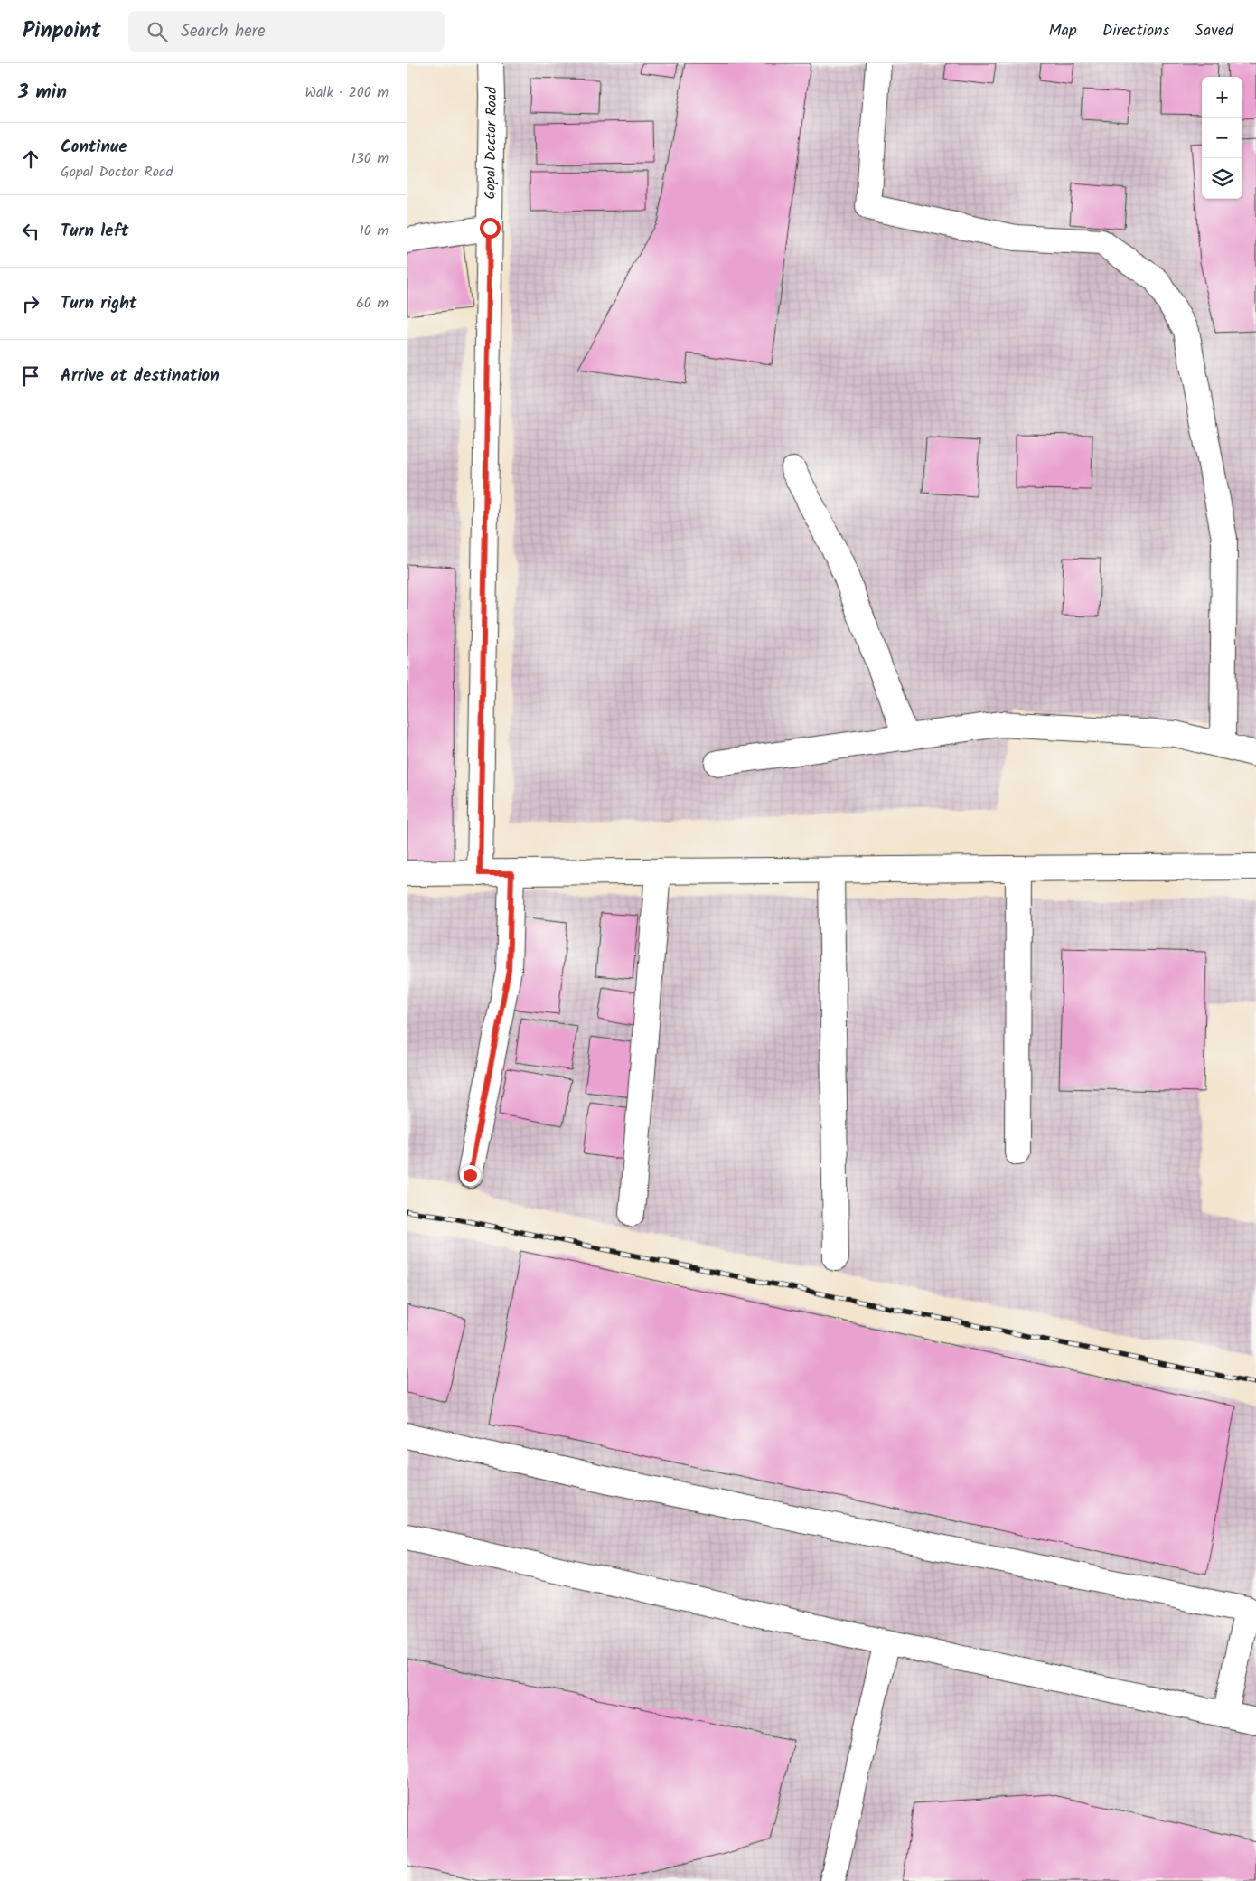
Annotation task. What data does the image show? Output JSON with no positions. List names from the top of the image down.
{
  "streets": {
    "street": ["Gopal Doctor Road"]
  },
  "page": {
    "header": "Pinpoint",
    "search": "Search here",
    "nav": ["Map", "Directions", "Saved"],
    "heading": ["3 min", "Walk · 200 m"],
    "map_buttons": ["+", "−"],
    "list": [
      ["Continue", "Gopal Doctor Road", "130 m"],
      ["Turn left", "10 m"],
      ["Turn right", "60 m"],
      "Arrive at destination"
    ]
  }
}
